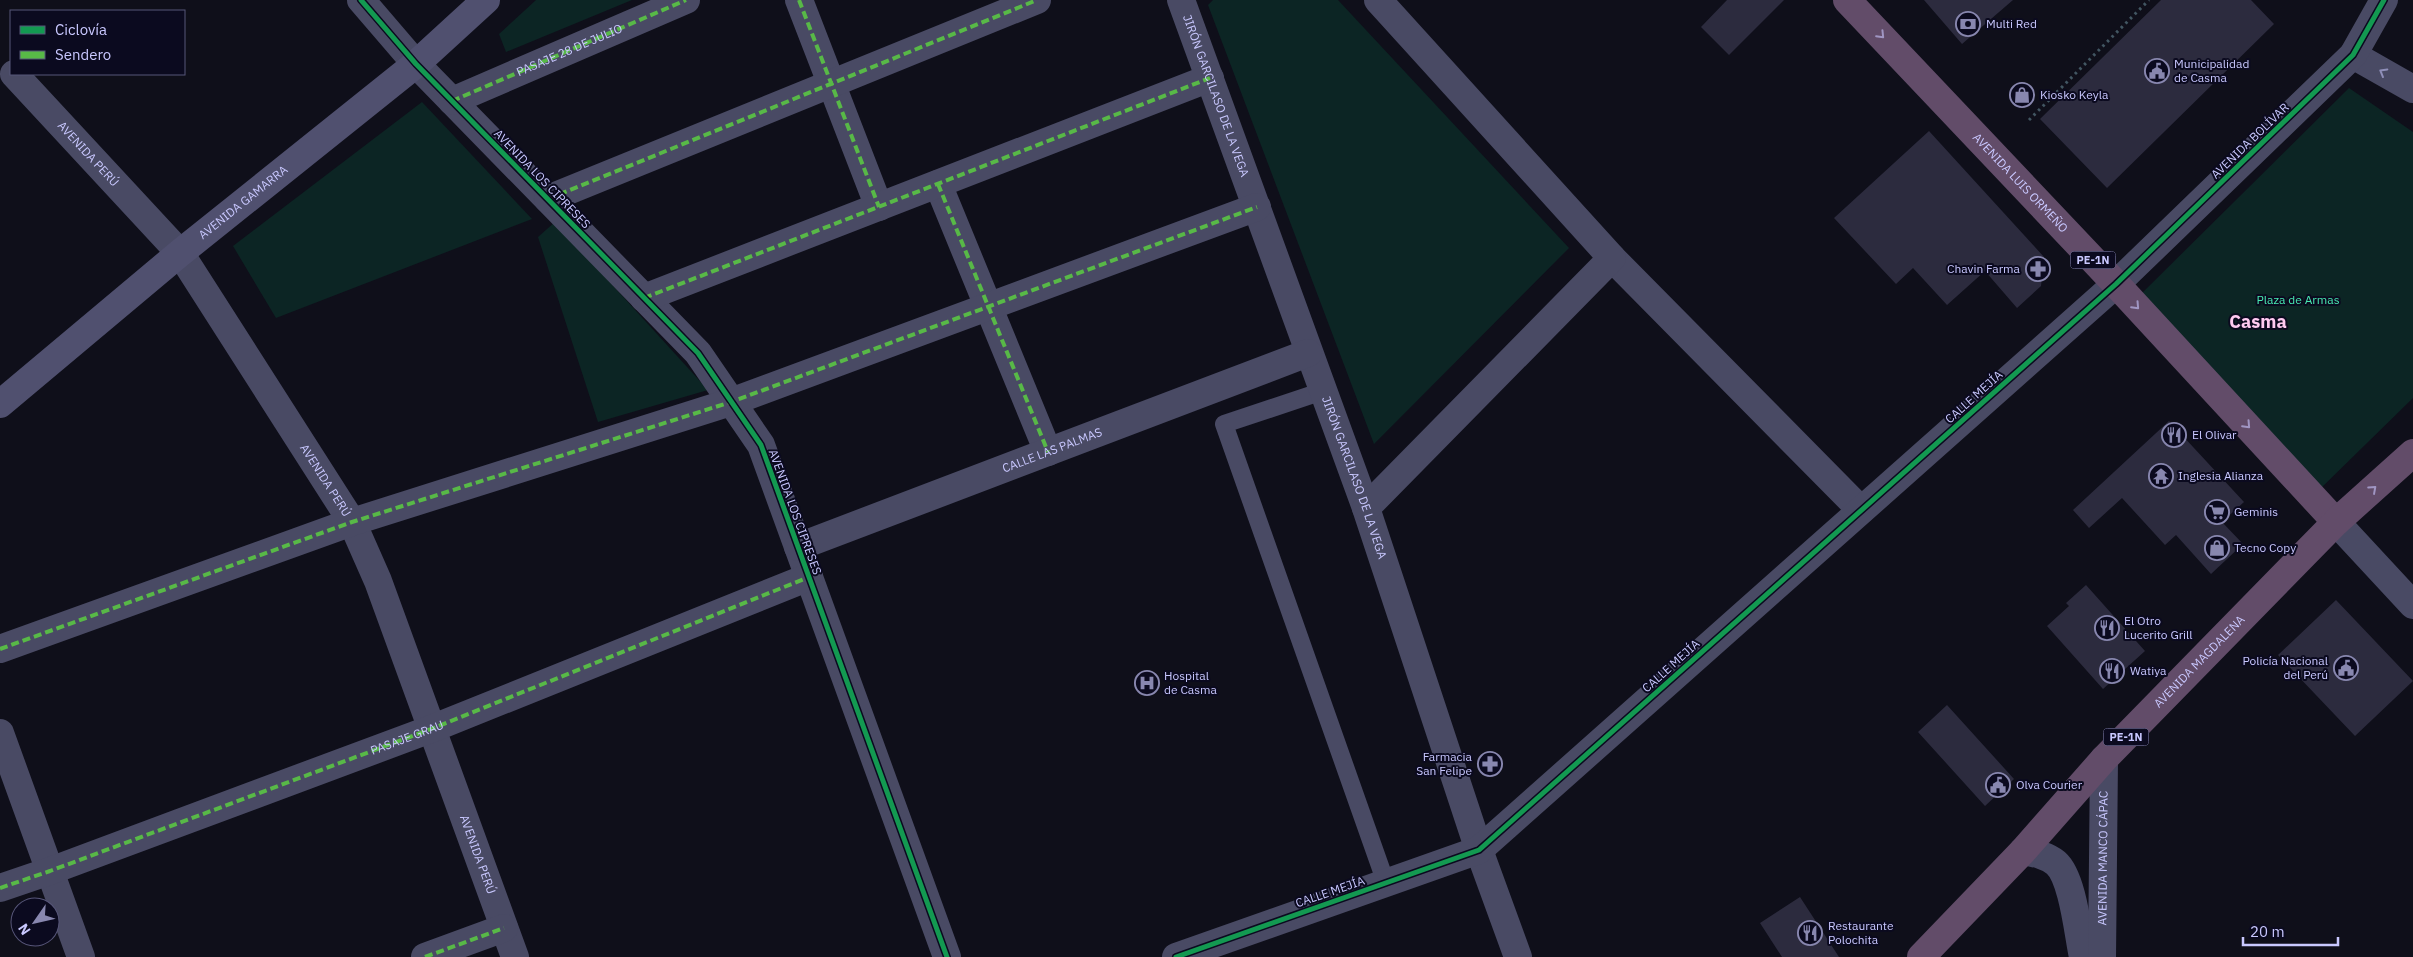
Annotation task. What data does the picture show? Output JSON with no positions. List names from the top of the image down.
{
  "streets": {
    "highway": ["AVENIDA LUIS ORMEÑO", "PE-1N", "AVENIDA MAGDALENA"],
    "street": [
      "PASAJE 28 DE JULIO",
      "JIRÓN GARCILASO DE LA VEGA",
      "AVENIDA BOLÍVAR",
      "AVENIDA PERÚ",
      "AVENIDA LOS CIPRESES",
      "AVENIDA GAMARRA",
      "CALLE MEJÍA",
      "CALLE LAS PALMAS",
      "PASAJE GRAU",
      "AVENIDA MANCO CÁPAC"
    ]
  },
  "crossings": [
    ["PASAJE 28 DE JULIO", "AVENIDA LOS CIPRESES"],
    ["JIRÓN GARCILASO DE LA VEGA", "CALLE MEJÍA"],
    ["JIRÓN GARCILASO DE LA VEGA", "CALLE LAS PALMAS"],
    ["AVENIDA BOLÍVAR", "AVENIDA LUIS ORMEÑO"],
    ["AVENIDA BOLÍVAR", "CALLE MEJÍA"],
    ["AVENIDA PERÚ", "AVENIDA GAMARRA"],
    ["AVENIDA PERÚ", "PASAJE GRAU"],
    ["AVENIDA LOS CIPRESES", "AVENIDA GAMARRA"],
    ["AVENIDA LOS CIPRESES", "CALLE LAS PALMAS"],
    ["AVENIDA LOS CIPRESES", "PASAJE GRAU"],
    ["AVENIDA LUIS ORMEÑO", "PE-1N"],
    ["AVENIDA LUIS ORMEÑO", "CALLE MEJÍA"],
    ["AVENIDA LUIS ORMEÑO", "AVENIDA MAGDALENA"],
    ["PE-1N", "AVENIDA MAGDALENA"],
    ["AVENIDA MAGDALENA", "AVENIDA MANCO CÁPAC"]
  ],
  "one_way": ["AVENIDA LUIS ORMEÑO"],
  "districts": ["Casma"],
  "parks": ["Plaza de Armas"],
  "places": {
    "bank": ["Multi Red"],
    "public building": ["Municipalidad de Casma", "Policía Nacional del Perú", "Olva Courier"],
    "shop": ["Kiosko Keyla", "Tecno Copy"],
    "pharmacy": ["Chavin Farma", "Farmacia San Felipe"],
    "restaurant": [
      "El Olivar",
      "El Otro Lucerito Grill",
      "Watiya",
      "Restaurante Polochita"
    ],
    "temple": ["Inglesia Alianza"],
    "supermarket": ["Geminis"],
    "hospital": ["Hospital de Casma"]
  },
  "legend": ["Ciclovía", "Sendero"],
  "scale_bar": "20 m",
  "north": "bottom left"
}
